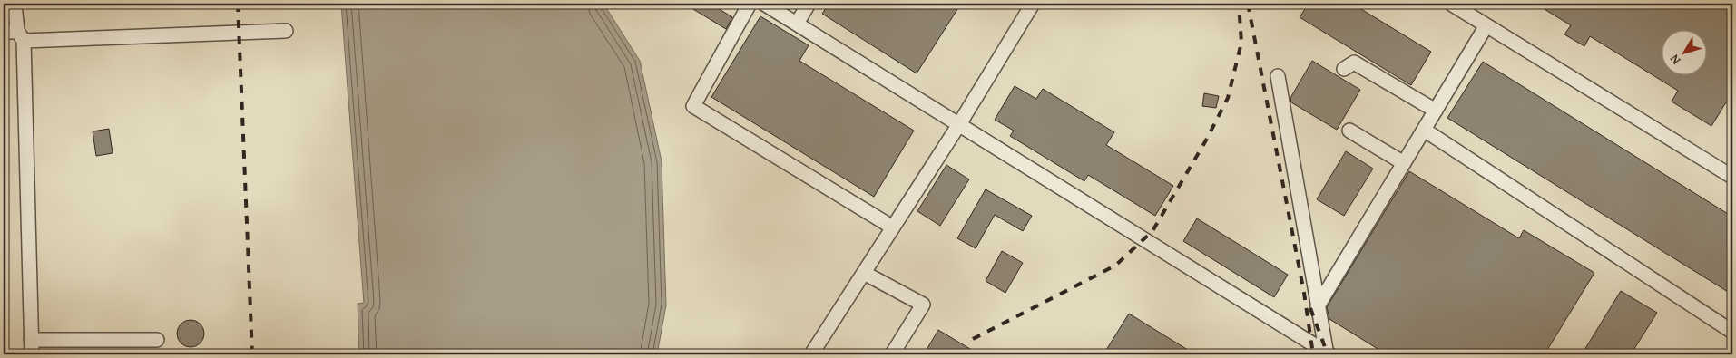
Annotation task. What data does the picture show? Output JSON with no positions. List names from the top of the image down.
{
  "north": "bottom left"
}
